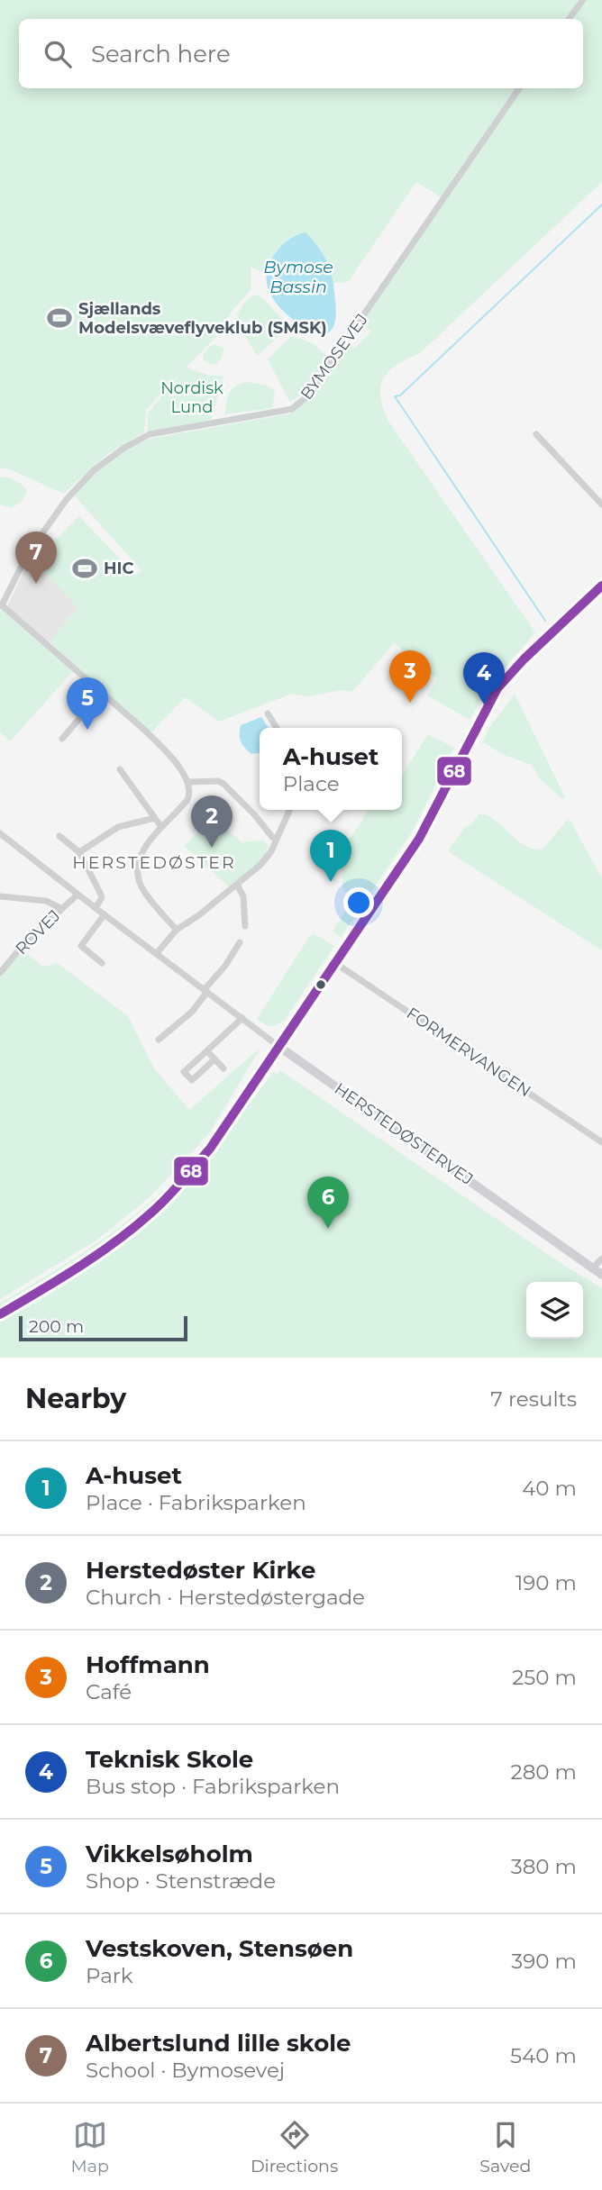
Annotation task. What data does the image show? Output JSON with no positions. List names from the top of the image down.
{
  "streets": {
    "street": [
      "BYMOSEVEJ",
      "ROVEJ",
      "FORMERVANGEN",
      "HERSTEDØSTERVEJ"
    ]
  },
  "crossings": [
    ["ROVEJ", "HERSTEDØSTERVEJ"]
  ],
  "districts": ["HERSTEDØSTER"],
  "water": ["Bymose Bassin"],
  "parks": ["Nordisk Lund"],
  "places": {
    "sports": ["Sjællands Modelsvæveflyveklub (SMSK)", "HIC"]
  },
  "lines": ["transit line 68"],
  "scale_bar": "200 m",
  "page": {
    "search": "Search here",
    "pins": [
      "7",
      "3",
      "4",
      "5",
      "2",
      "1",
      "6"
    ],
    "popup": ["A-huset", "Place"],
    "scale": "200 m",
    "heading": ["Nearby", "7 results"],
    "list": [
      {
        "mark": "1",
        "name": "A-huset",
        "note": "Place · Fabriksparken",
        "value": "40 m"
      },
      {
        "mark": "2",
        "name": "Herstedøster Kirke",
        "note": "Church · Herstedøstergade",
        "value": "190 m"
      },
      {
        "mark": "3",
        "name": "Hoffmann",
        "note": "Café",
        "value": "250 m"
      },
      {
        "mark": "4",
        "name": "Teknisk Skole",
        "note": "Bus stop · Fabriksparken",
        "value": "280 m"
      },
      {
        "mark": "5",
        "name": "Vikkelsøholm",
        "note": "Shop · Stenstræde",
        "value": "380 m"
      },
      {
        "mark": "6",
        "name": "Vestskoven, Stensøen",
        "note": "Park",
        "value": "390 m"
      },
      {
        "mark": "7",
        "name": "Albertslund lille skole",
        "note": "School · Bymosevej",
        "value": "540 m"
      }
    ],
    "nav": ["Map", "Directions", "Saved"]
  }
}
